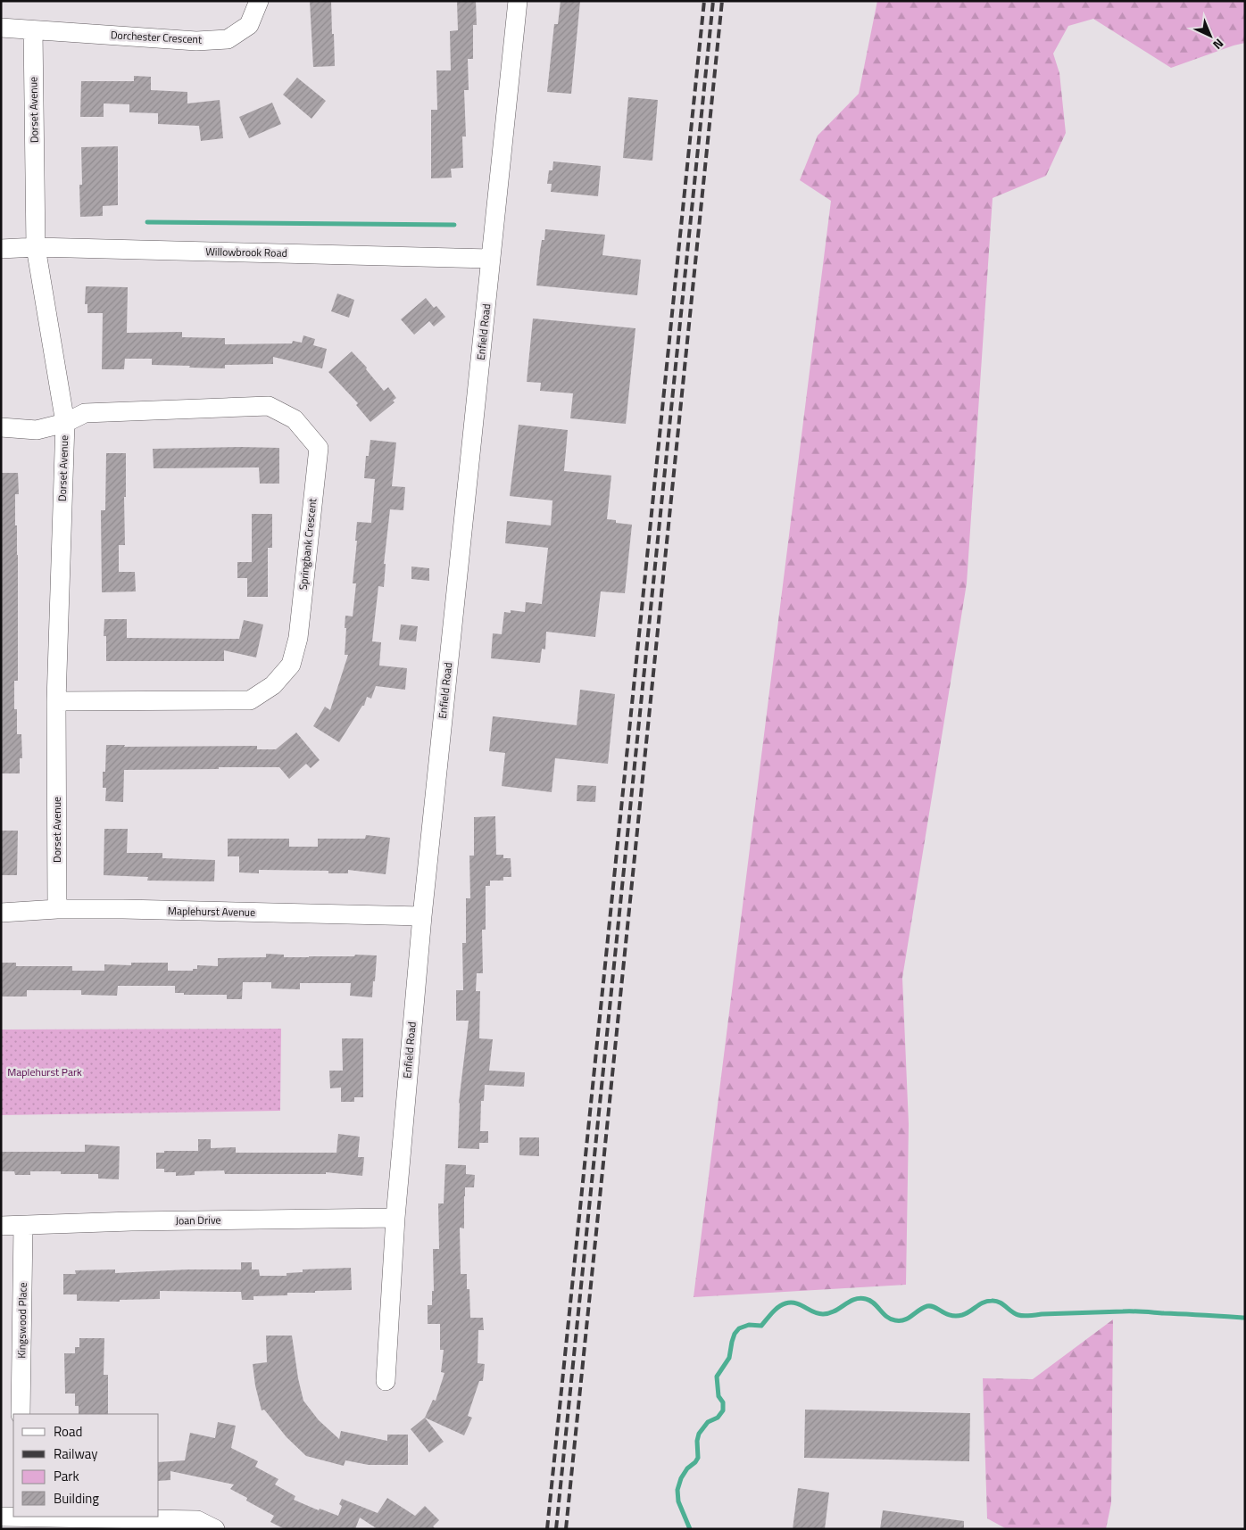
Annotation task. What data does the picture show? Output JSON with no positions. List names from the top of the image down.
{
  "streets": {
    "street": [
      "Dorchester Crescent",
      "Dorset Avenue",
      "Willowbrook Road",
      "Enfield Road",
      "Springbank Crescent",
      "Maplehurst Avenue",
      "Joan Drive",
      "Kingswood Place"
    ]
  },
  "crossings": [
    ["Dorchester Crescent", "Dorset Avenue"],
    ["Dorset Avenue", "Willowbrook Road"],
    ["Dorset Avenue", "Springbank Crescent"],
    ["Dorset Avenue", "Maplehurst Avenue"],
    ["Willowbrook Road", "Enfield Road"],
    ["Enfield Road", "Maplehurst Avenue"],
    ["Enfield Road", "Joan Drive"],
    ["Joan Drive", "Kingswood Place"]
  ],
  "parks": ["Maplehurst Park"],
  "legend": [
    "Road",
    "Railway",
    "Park",
    "Building"
  ],
  "north": "bottom right"
}
